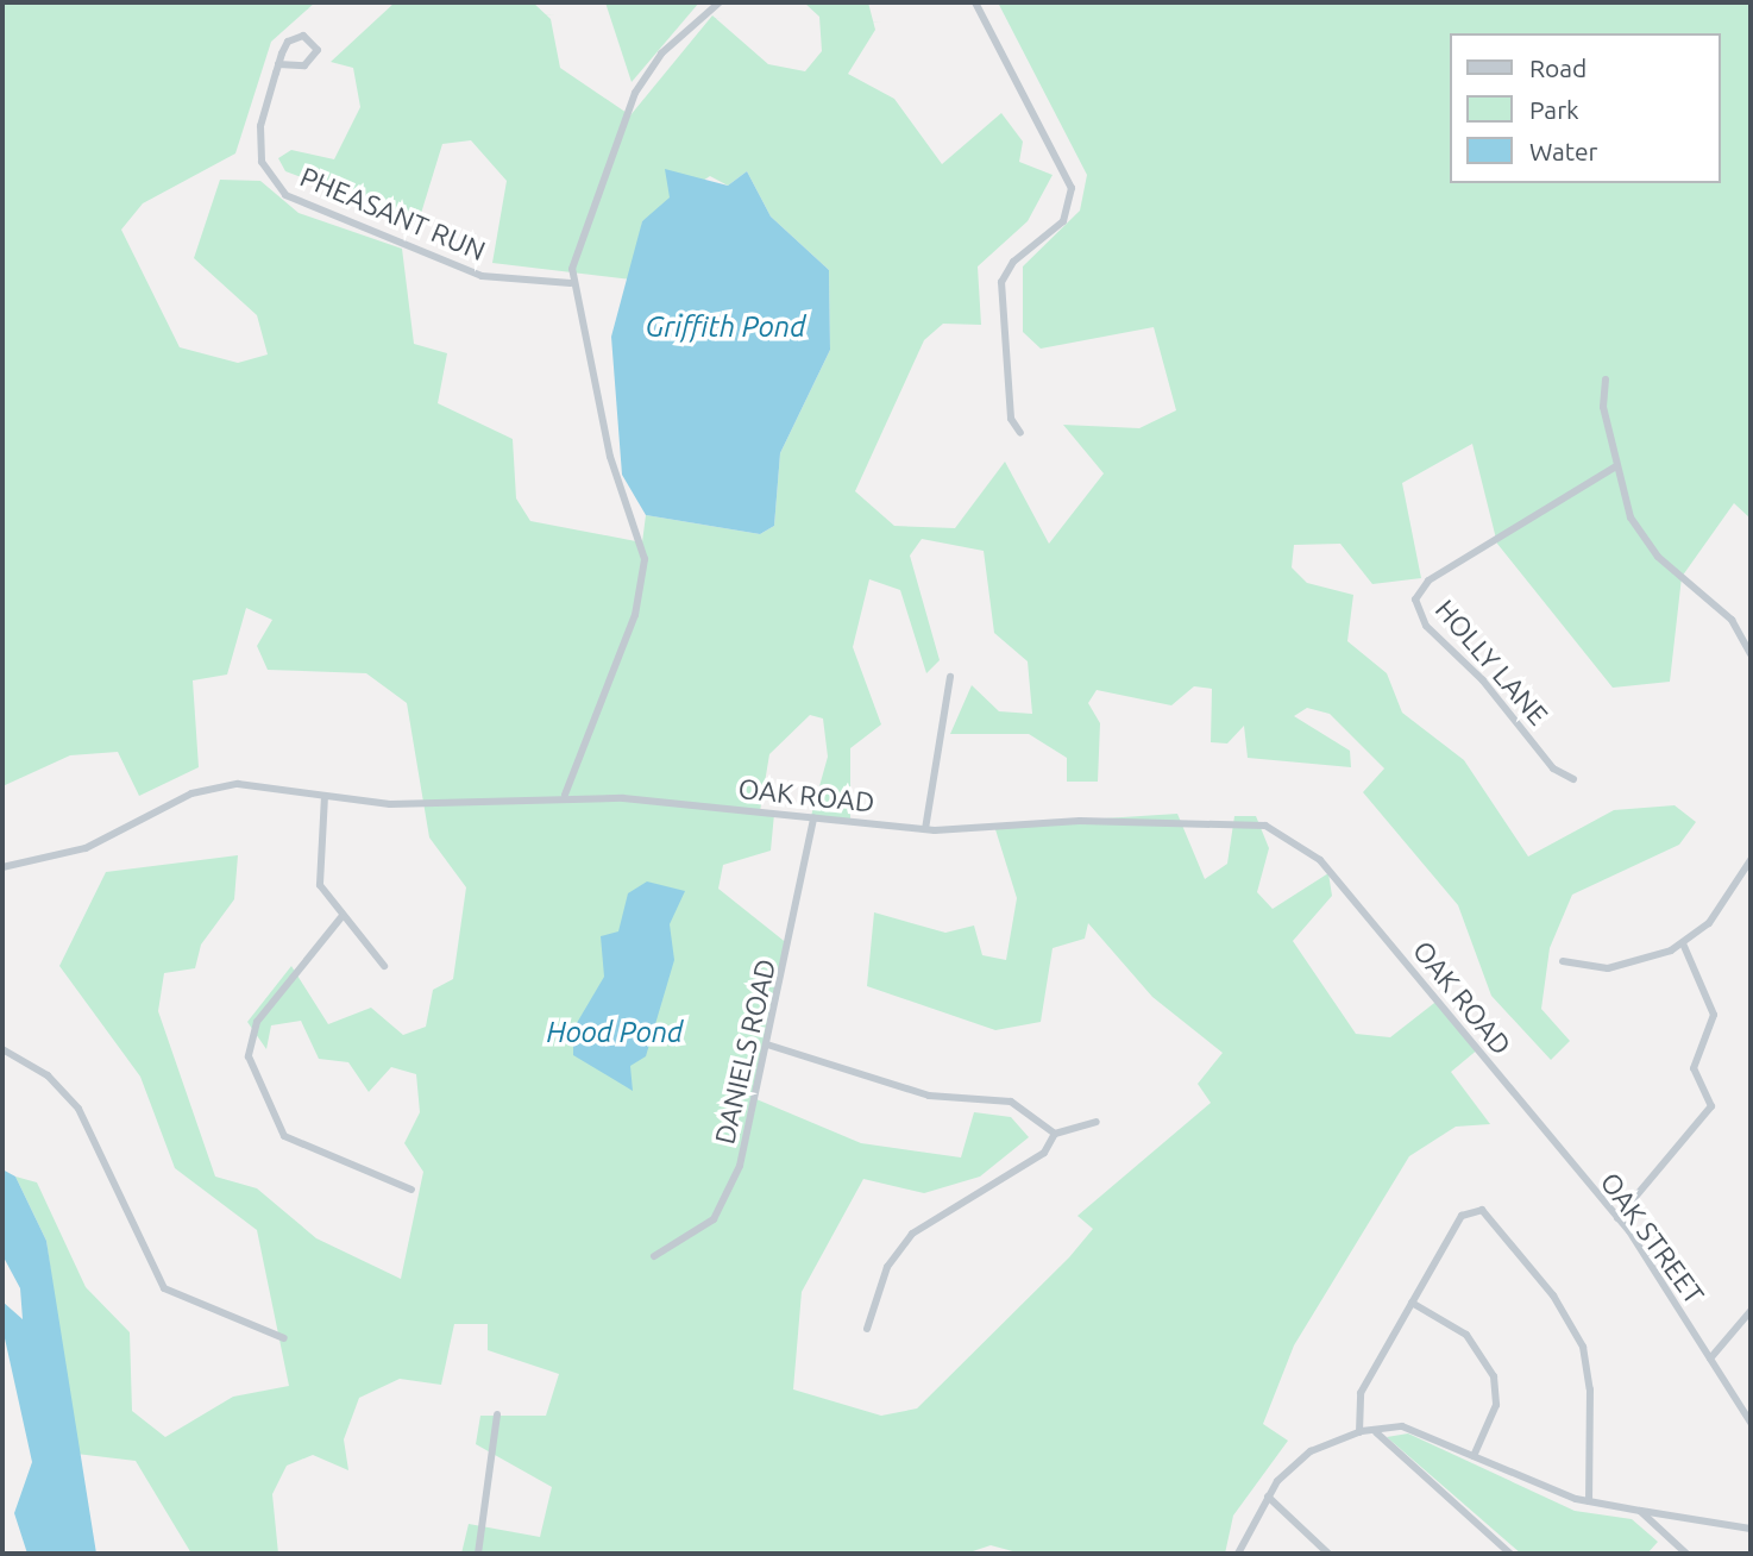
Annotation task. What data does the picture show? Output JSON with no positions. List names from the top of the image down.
{
  "streets": {
    "street": [
      "PHEASANT RUN",
      "HOLLY LANE",
      "OAK ROAD",
      "DANIELS ROAD",
      "OAK STREET"
    ]
  },
  "crossings": [
    ["OAK ROAD", "DANIELS ROAD"],
    ["OAK ROAD", "OAK STREET"]
  ],
  "water": ["Griffith Pond", "Hood Pond"],
  "legend": ["Road", "Park", "Water"]
}
